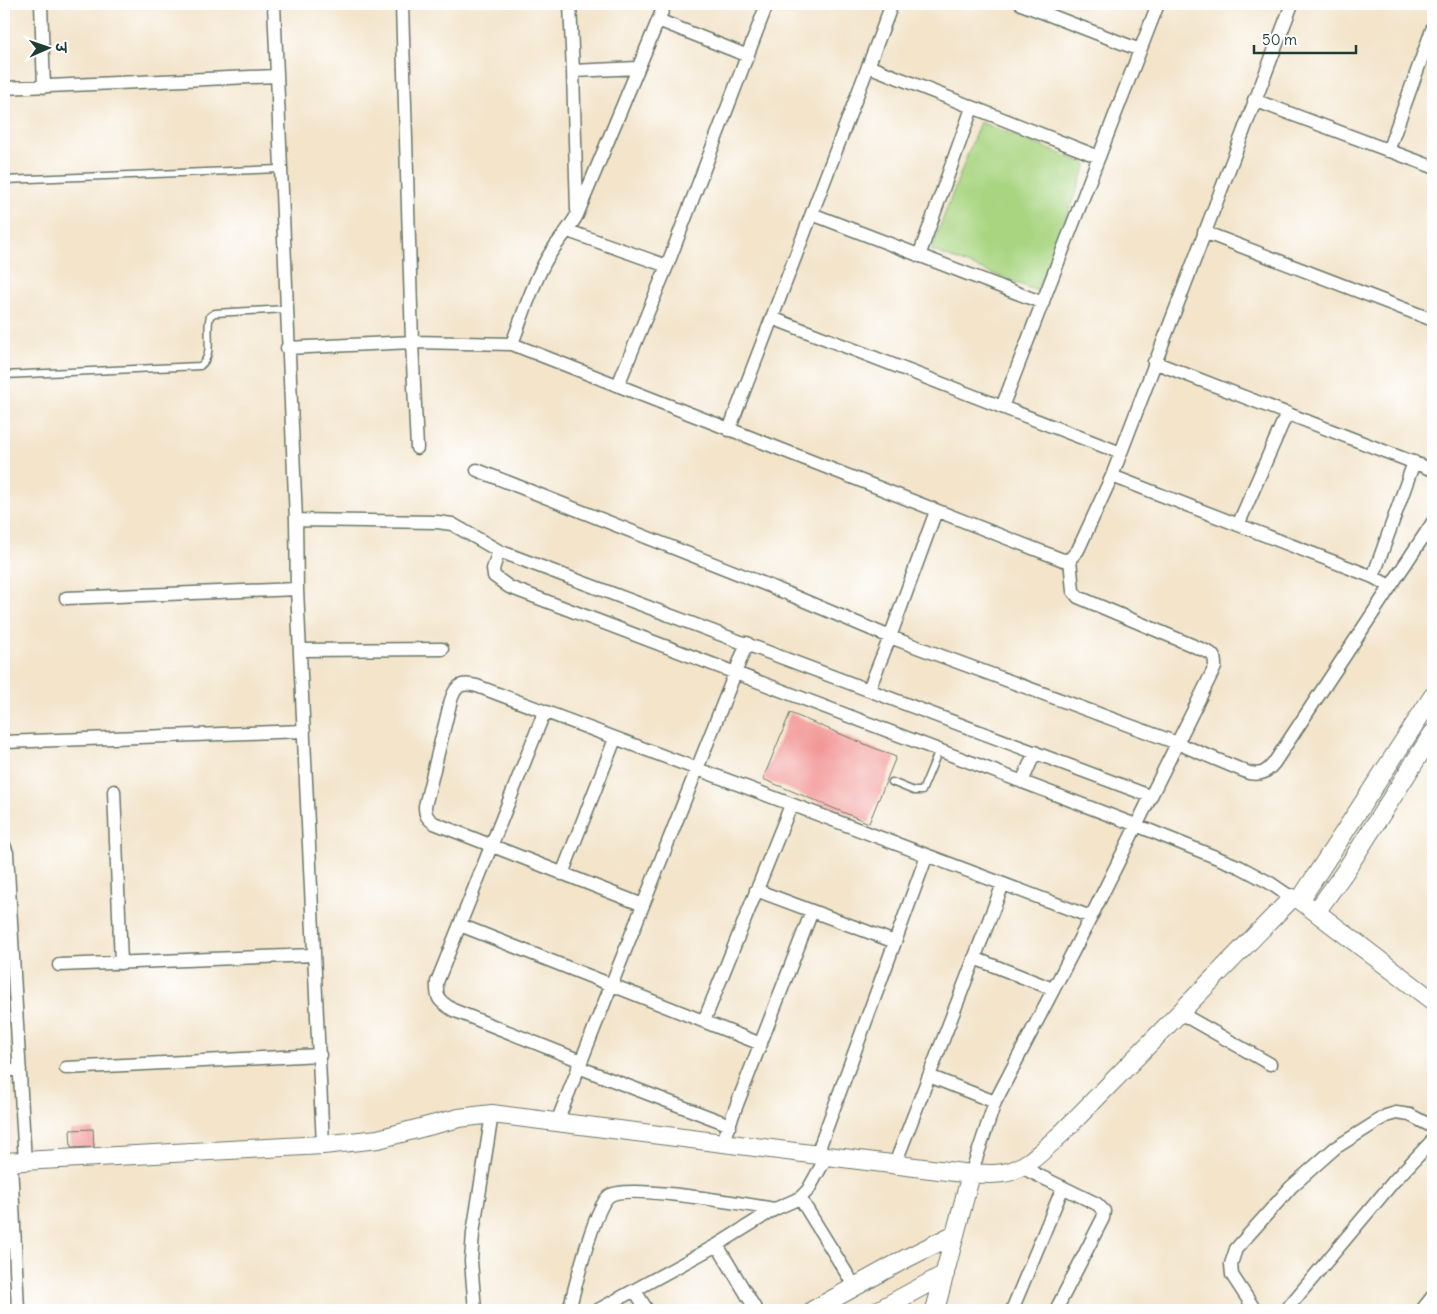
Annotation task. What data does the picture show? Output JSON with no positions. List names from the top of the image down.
{
  "scale_bar": "50 m",
  "north": "right"
}
